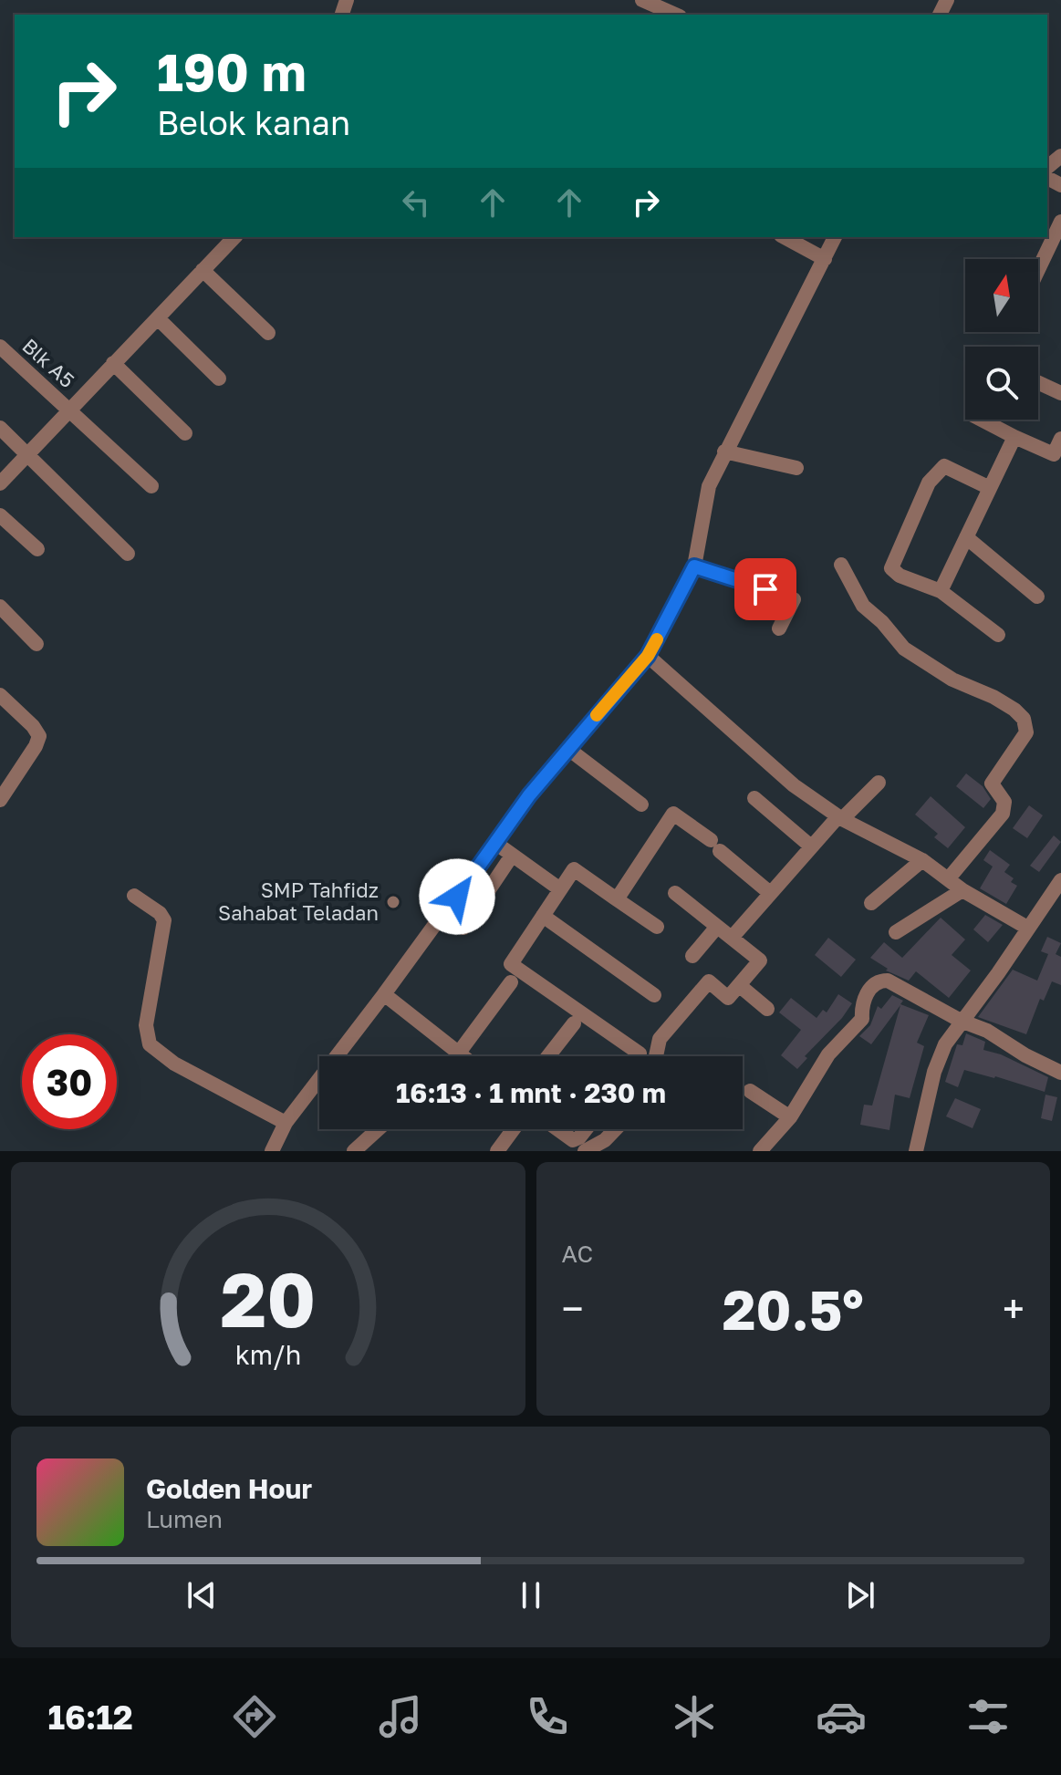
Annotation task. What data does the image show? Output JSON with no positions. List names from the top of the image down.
{
  "streets": {
    "street": ["Blk A5"]
  },
  "places": ["SMP Tahfidz Sahabat Teladan"],
  "north": "top",
  "page": {
    "turn": ["190 m", "Belok kanan"],
    "limit": "30",
    "trip": "16:13 · 1 mnt · 230 m",
    "tile": "AC",
    "heat": ["−", "20.5°", "+"],
    "song": ["Golden Hour", "Lumen"],
    "tabs": "16:12",
    "gauge": ["20", "km/h"]
  }
}
